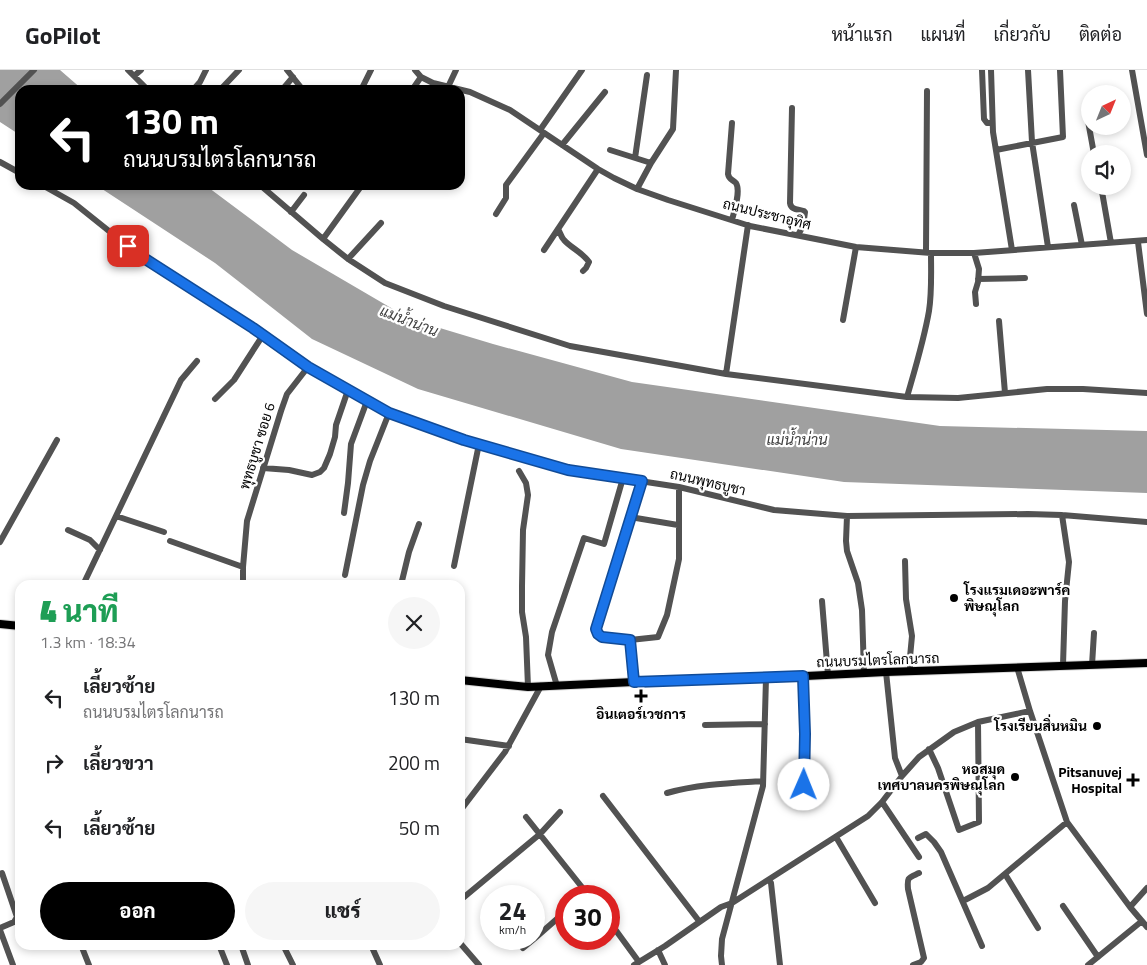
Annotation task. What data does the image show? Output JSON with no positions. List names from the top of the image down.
{
  "streets": {
    "main road": ["ถนนบรมไตรโลกนารถ"],
    "street": ["ถนนประชาอุทิศ", "พุทธบูชา ซอย 6", "ถนนพุทธบูชา"]
  },
  "crossings": [
    ["พุทธบูชา ซอย 6", "ถนนพุทธบูชา"]
  ],
  "water": ["แม่น้ำน่าน"],
  "places": {
    "other": ["โรงแรมเดอะพาร์ค พิษณุโลก", "โรงเรียนสิ่นหมิน", "หอสมุด เทศบาลนครพิษณุโลก"],
    "health": ["อินเตอร์เวชการ", "Pitsanuvej Hospital"]
  },
  "north": "top right",
  "page": {
    "header": "GoPilot",
    "nav": [
      "หน้าแรก",
      "แผนที่",
      "เกี่ยวกับ",
      "ติดต่อ"
    ],
    "turn": ["130 m", "ถนนบรมไตรโลกนารถ"],
    "heading": ["4 นาที", "1.3 km · 18:34"],
    "list": [
      {
        "name": "เลี้ยวซ้าย",
        "note": "ถนนบรมไตรโลกนารถ",
        "value": "130 m"
      },
      {
        "name": "เลี้ยวขวา",
        "value": "200 m"
      },
      {
        "name": "เลี้ยวซ้าย",
        "value": "50 m"
      }
    ],
    "buttons": ["ออก", "แชร์"],
    "speed": "24 km/h",
    "limit": "30"
  }
}
